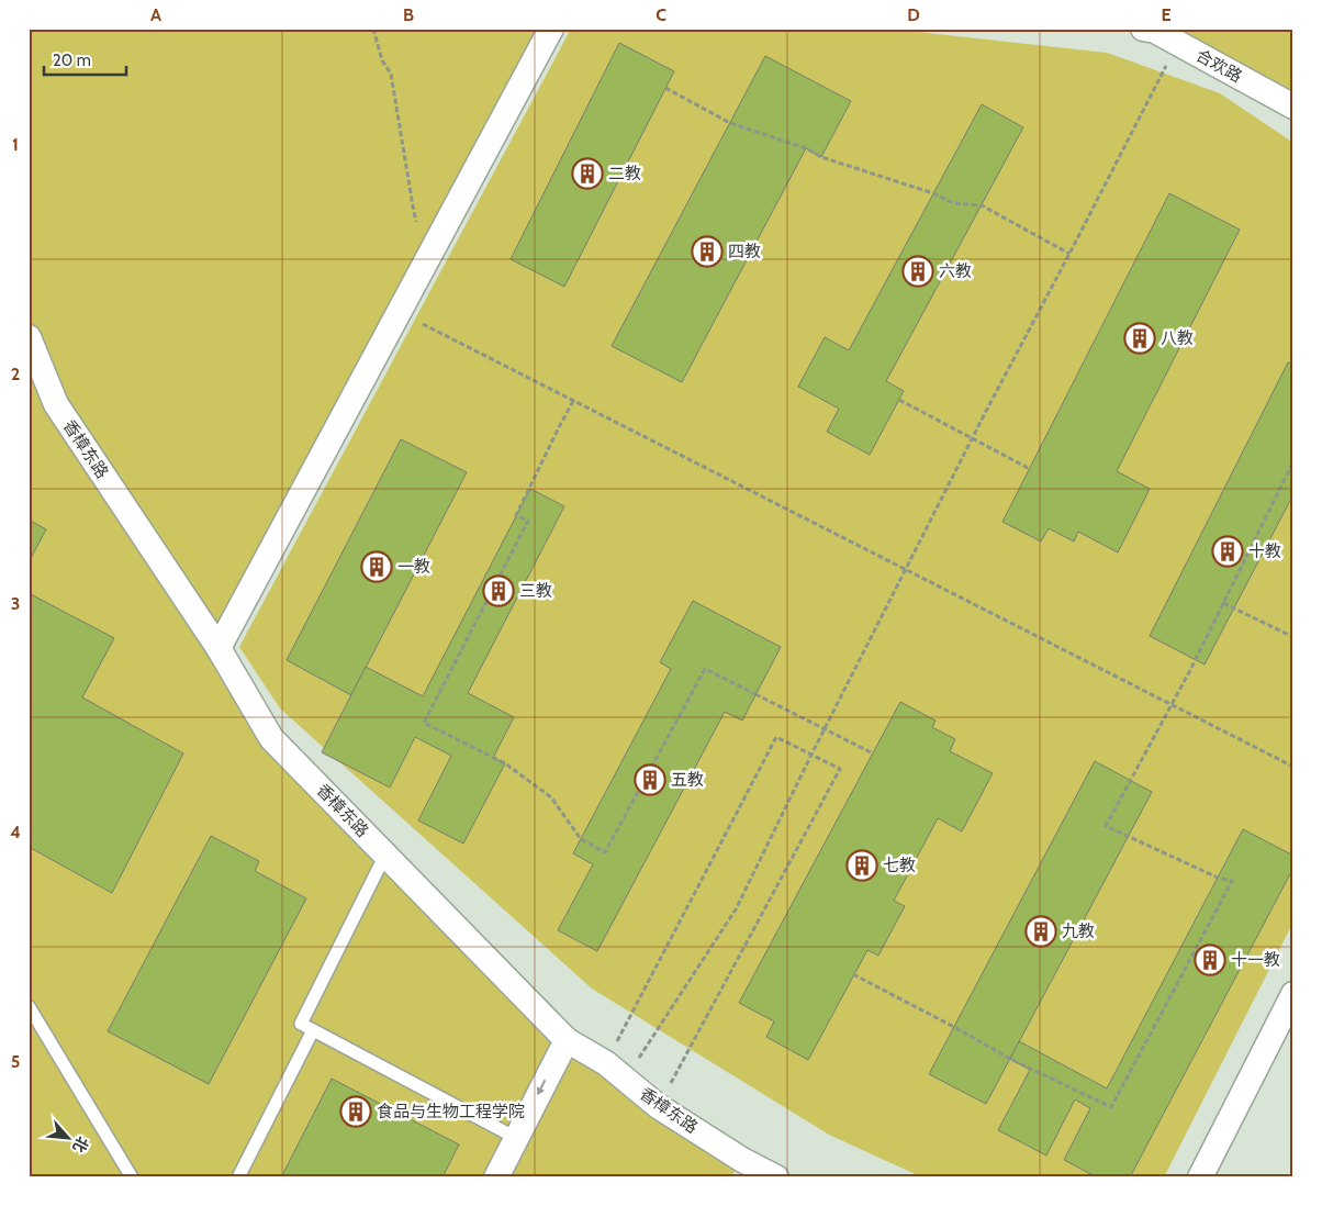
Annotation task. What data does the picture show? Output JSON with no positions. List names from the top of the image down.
{
  "streets": {
    "street": ["合欢路", "香樟东路"]
  },
  "places": {
    "building": [
      "二教",
      "四教",
      "六教",
      "八教",
      "十教",
      "一教",
      "三教",
      "五教",
      "七教",
      "九教",
      "十一教",
      "食品与生物工程学院"
    ]
  },
  "scale_bar": "20 m",
  "north": "bottom right",
  "grid": {
    "columns": [
      "A",
      "B",
      "C",
      "D",
      "E"
    ],
    "rows": [
      "1",
      "2",
      "3",
      "4",
      "5"
    ]
  }
}
